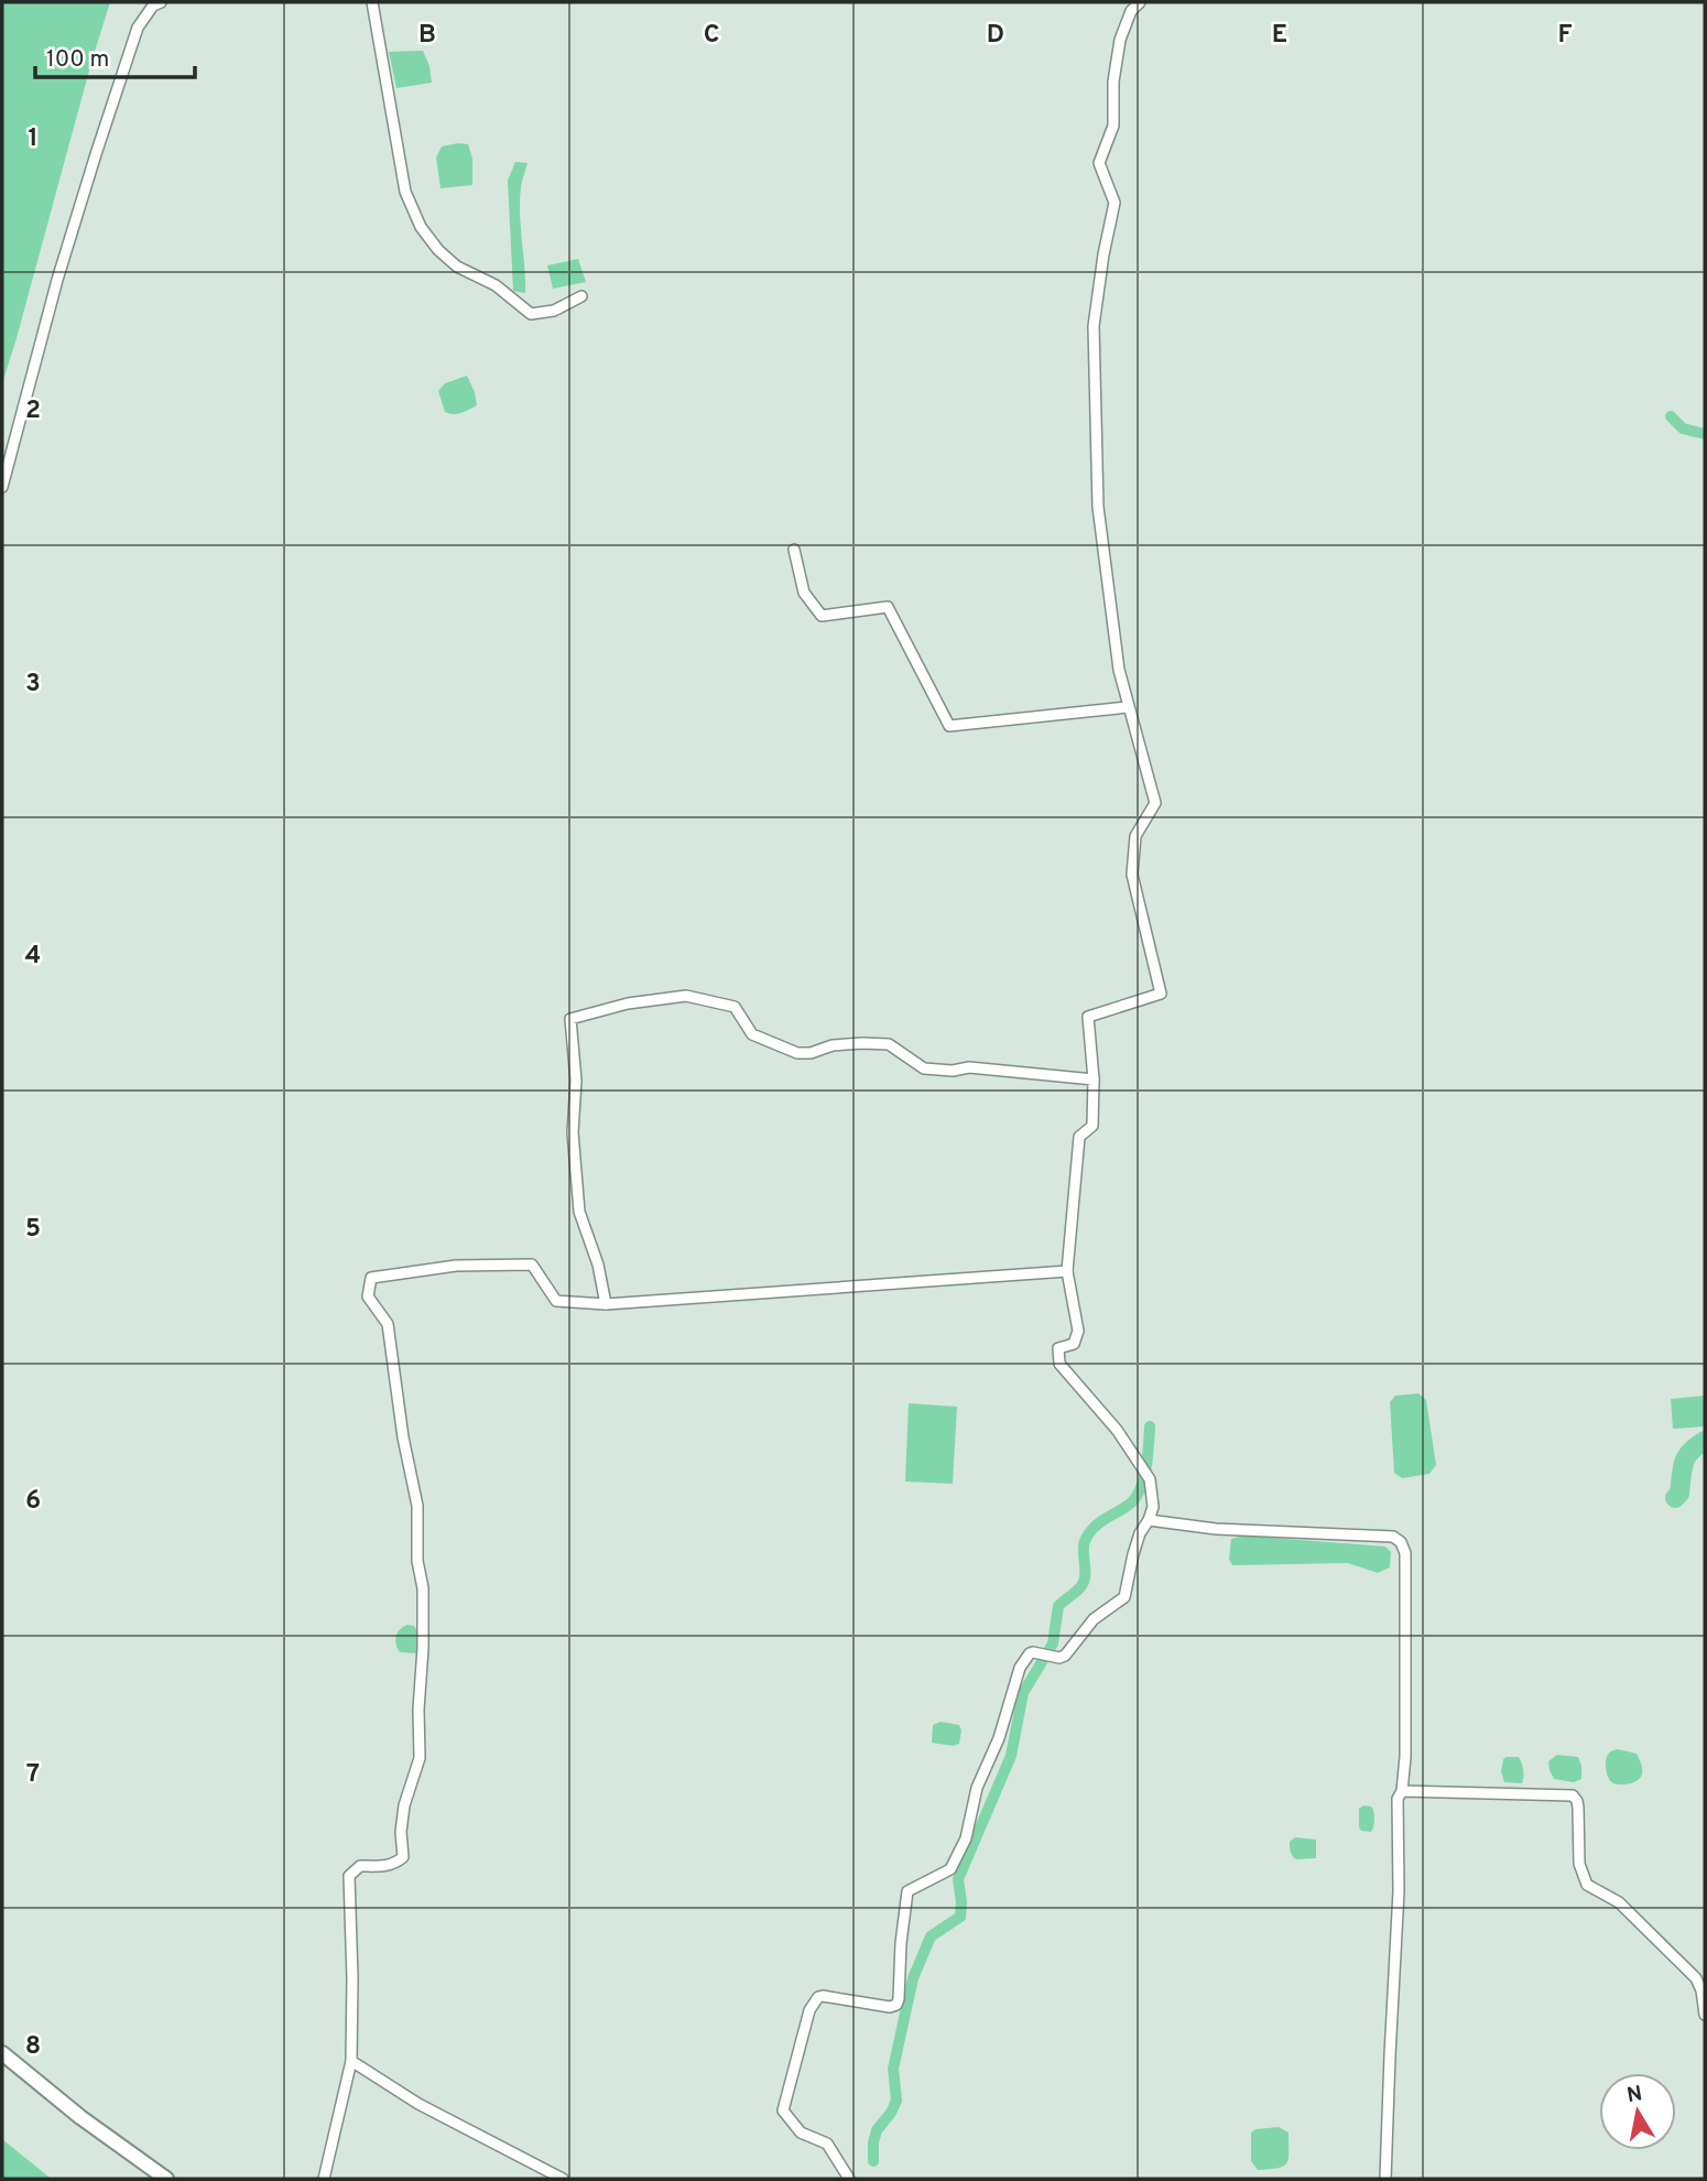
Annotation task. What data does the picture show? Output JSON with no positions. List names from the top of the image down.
{
  "scale_bar": "100 m",
  "north": "top",
  "grid": {
    "columns": [
      "B",
      "C",
      "D",
      "E",
      "F"
    ],
    "rows": [
      "1",
      "2",
      "3",
      "4",
      "5",
      "6",
      "7",
      "8"
    ]
  }
}
